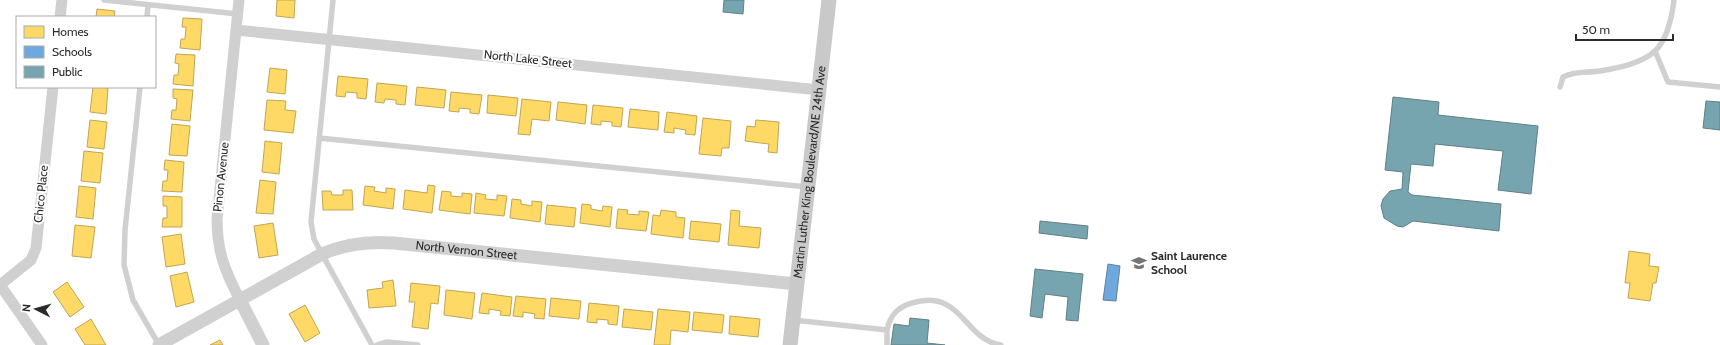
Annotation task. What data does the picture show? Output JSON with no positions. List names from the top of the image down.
{
  "streets": {
    "main road": ["Martin Luther King Boulevard/NE 24th Ave"],
    "street": [
      "North Lake Street",
      "Pinon Avenue",
      "Chico Place",
      "North Vernon Street"
    ]
  },
  "crossings": [
    ["North Lake Street", "Martin Luther King Boulevard/NE 24th Ave"],
    ["North Lake Street", "Pinon Avenue"],
    ["Martin Luther King Boulevard/NE 24th Ave", "North Vernon Street"],
    ["Pinon Avenue", "North Vernon Street"]
  ],
  "places": {
    "school or university": ["Saint Laurence School"]
  },
  "legend": ["Homes", "Schools", "Public"],
  "scale_bar": "50 m",
  "north": "left"
}
